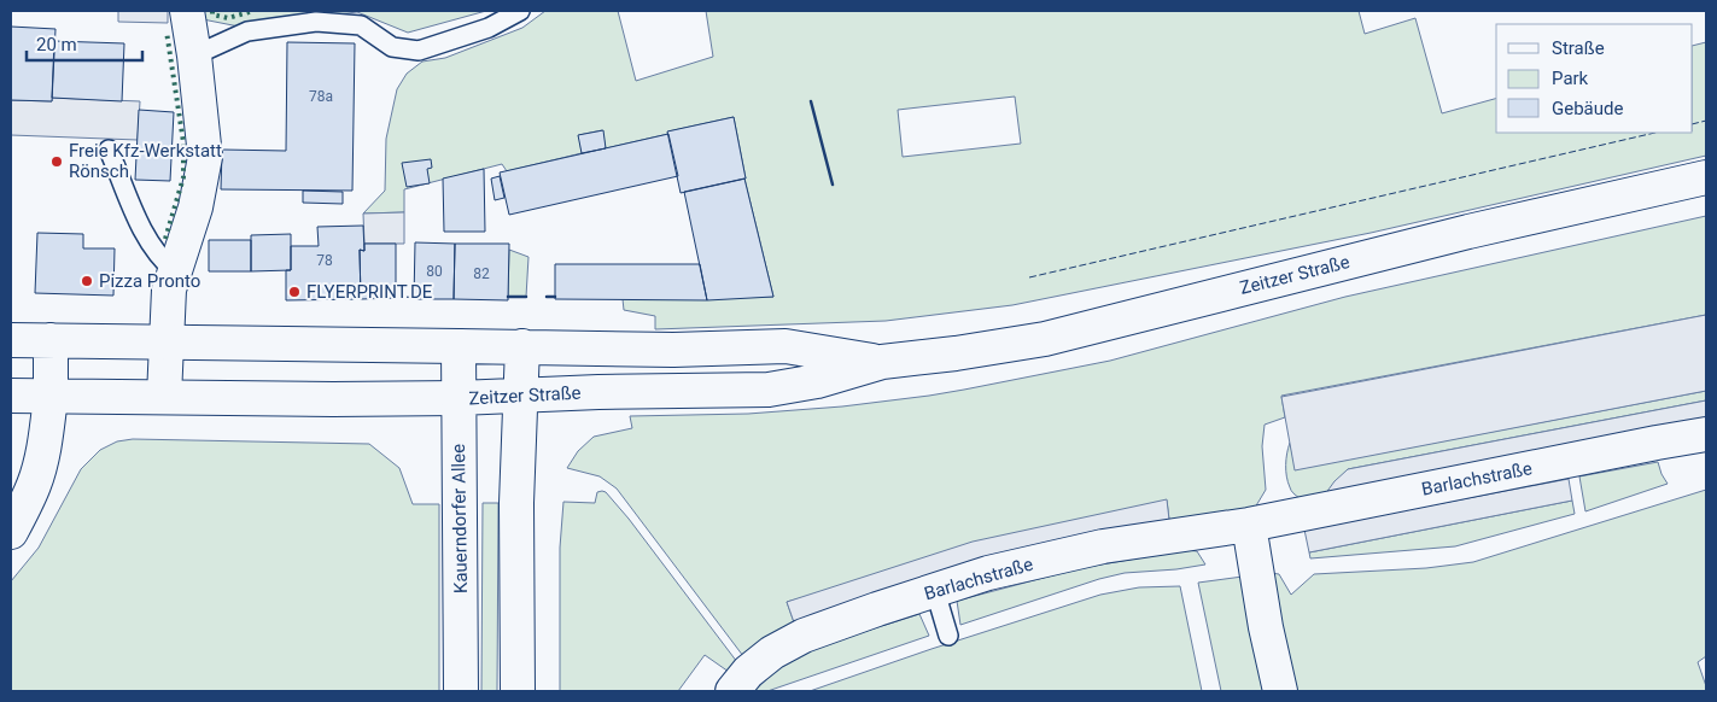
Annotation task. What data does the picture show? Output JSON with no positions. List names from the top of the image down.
{
  "streets": {
    "main road": ["Zeitzer Straße", "Barlachstraße", "Kauerndorfer Allee"]
  },
  "crossings": [
    ["Zeitzer Straße", "Kauerndorfer Allee"]
  ],
  "places": ["Freie Kfz-Werkstatt Rönsch", "Pizza Pronto", "FLYERPRINT.DE"],
  "house_numbers": [
    "78a",
    "78",
    "80",
    "82"
  ],
  "legend": ["Straße", "Park", "Gebäude"],
  "scale_bar": "20 m"
}
